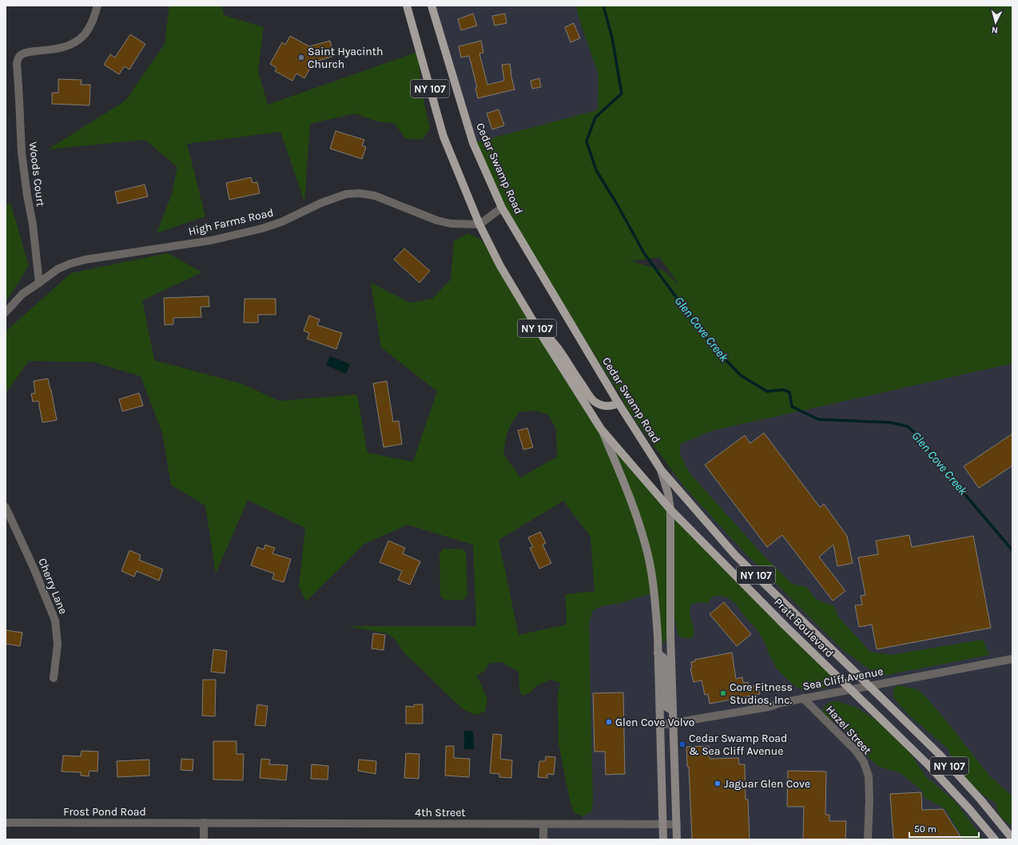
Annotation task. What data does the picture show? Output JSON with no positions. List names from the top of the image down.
{
  "streets": {
    "main road": ["NY 107", "Cedar Swamp Road", "Pratt Boulevard"],
    "street": [
      "Woods Court",
      "High Farms Road",
      "Cherry Lane",
      "Sea Cliff Avenue",
      "Hazel Street",
      "Frost Pond Road",
      "4th Street"
    ]
  },
  "crossings": [
    ["NY 107", "High Farms Road"],
    ["NY 107", "Pratt Boulevard"],
    ["Cedar Swamp Road", "Pratt Boulevard"],
    ["Cedar Swamp Road", "Sea Cliff Avenue"],
    ["Cedar Swamp Road", "4th Street"],
    ["Woods Court", "High Farms Road"],
    ["Sea Cliff Avenue", "Hazel Street"],
    ["Frost Pond Road", "4th Street"]
  ],
  "water": ["Glen Cove Creek"],
  "places": {
    "other": [
      "Saint Hyacinth Church",
      "Core Fitness Studios, Inc.",
      "Glen Cove Volvo",
      "Jaguar Glen Cove"
    ],
    "transit": ["Cedar Swamp Road & Sea Cliff Avenue"]
  },
  "scale_bar": "50 m",
  "north": "bottom"
}
